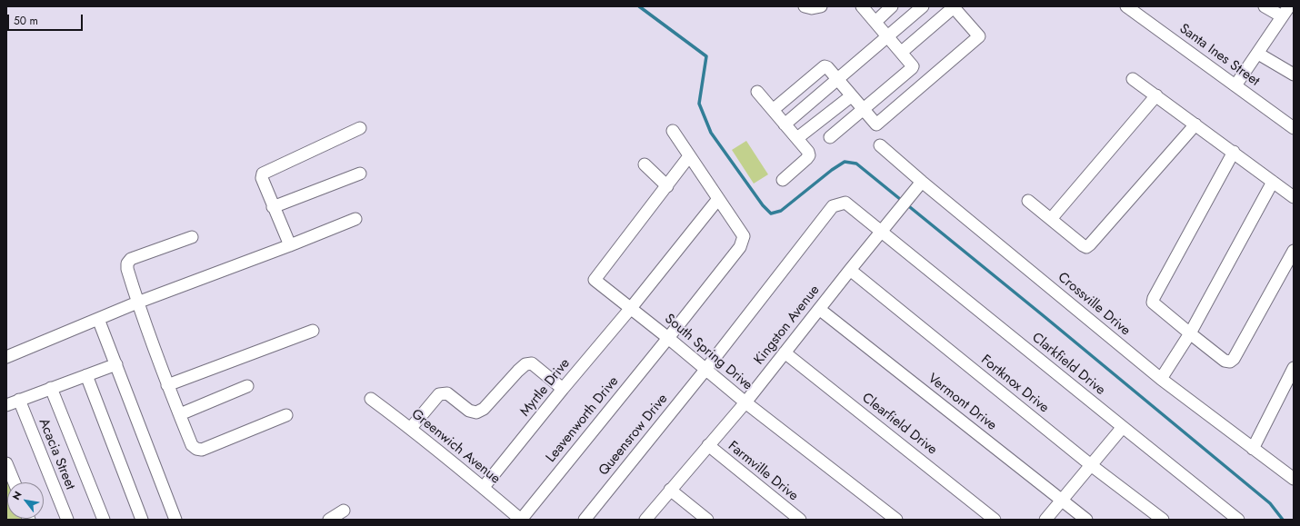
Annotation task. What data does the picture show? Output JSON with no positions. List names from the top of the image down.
{
  "streets": {
    "street": [
      "Santa Ines Street",
      "Crossville Drive",
      "Kingston Avenue",
      "South Spring Drive",
      "Clarkfield Drive",
      "Fortknox Drive",
      "Myrtle Drive",
      "Vermont Drive",
      "Leavenworth Drive",
      "Clearfield Drive",
      "Queensrow Drive",
      "Greenwich Avenue",
      "Acacia Street",
      "Farmville Drive"
    ]
  },
  "crossings": [
    ["Crossville Drive", "Kingston Avenue"],
    ["Kingston Avenue", "South Spring Drive"],
    ["Kingston Avenue", "Clarkfield Drive"],
    ["Kingston Avenue", "Fortknox Drive"],
    ["Kingston Avenue", "Vermont Drive"],
    ["Kingston Avenue", "Clearfield Drive"],
    ["Kingston Avenue", "Farmville Drive"],
    ["South Spring Drive", "Clarkfield Drive"],
    ["South Spring Drive", "Myrtle Drive"],
    ["South Spring Drive", "Leavenworth Drive"],
    ["South Spring Drive", "Queensrow Drive"],
    ["Clarkfield Drive", "Queensrow Drive"],
    ["Myrtle Drive", "Leavenworth Drive"],
    ["Myrtle Drive", "Greenwich Avenue"],
    ["Leavenworth Drive", "Greenwich Avenue"]
  ],
  "scale_bar": "50 m",
  "north": "top left"
}
